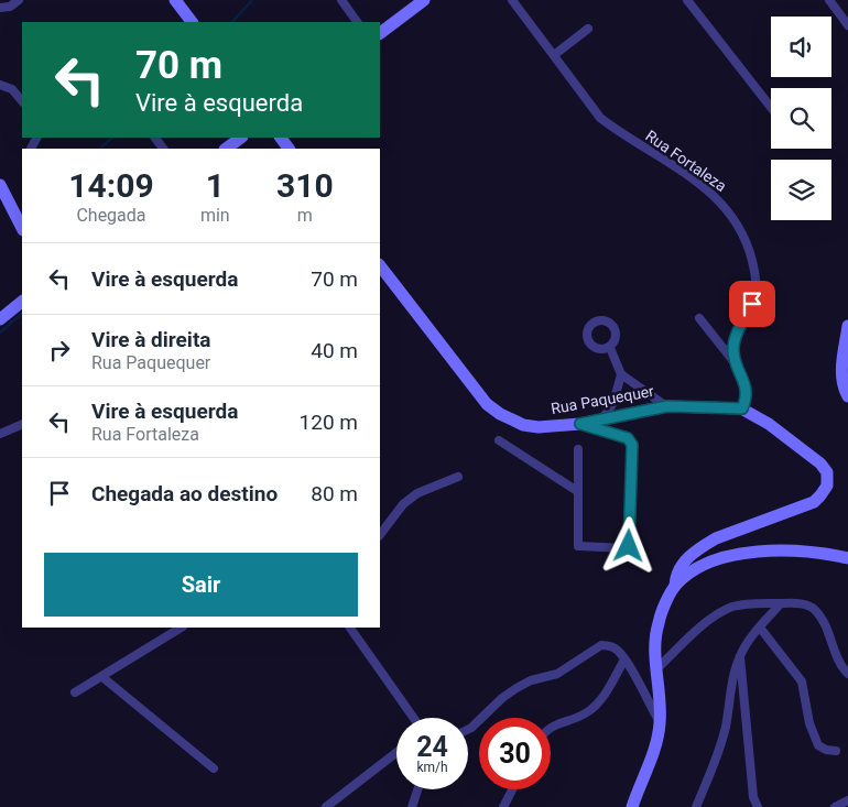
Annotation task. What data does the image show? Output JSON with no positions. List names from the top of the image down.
{
  "streets": {
    "street": ["Rua Fortaleza", "Rua Paquequer"]
  },
  "crossings": [
    ["Rua Fortaleza", "Rua Paquequer"]
  ],
  "page": {
    "turn": ["70 m", "Vire à esquerda"],
    "eta": [
      "14:09",
      "Chegada",
      "1",
      "min",
      "310",
      "m"
    ],
    "list": [
      {
        "name": "Vire à esquerda",
        "value": "70 m"
      },
      {
        "name": "Vire à direita",
        "note": "Rua Paquequer",
        "value": "40 m"
      },
      {
        "name": "Vire à esquerda",
        "note": "Rua Fortaleza",
        "value": "120 m"
      },
      {
        "name": "Chegada ao destino",
        "value": "80 m"
      }
    ],
    "buttons": "Sair",
    "speed": "24 km/h",
    "limit": "30"
  }
}
